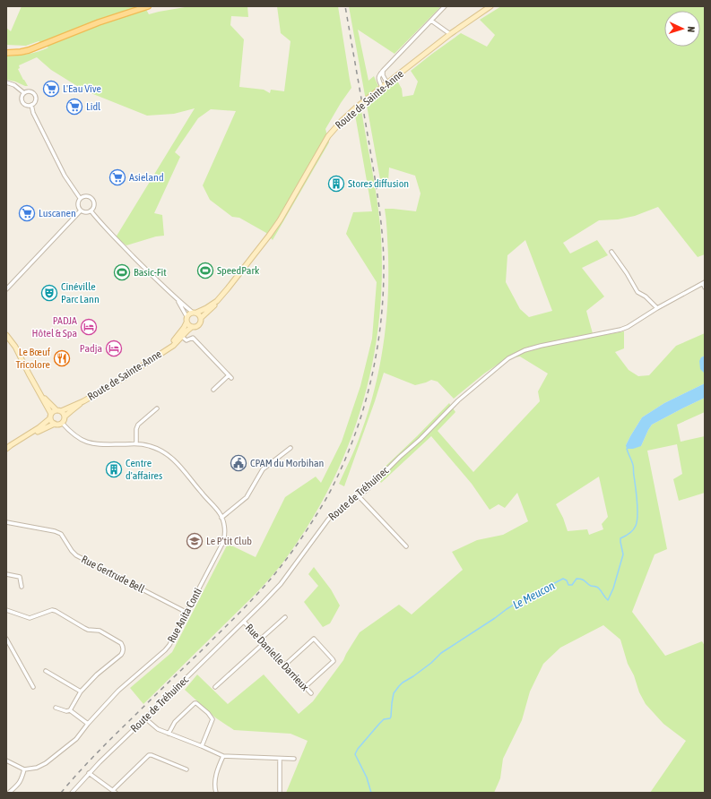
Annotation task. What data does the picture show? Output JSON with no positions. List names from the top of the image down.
{
  "streets": {
    "main road": ["Route de Sainte-Anne"],
    "street": [
      "Route de Tréhuinec",
      "Rue Gertrude Bell",
      "Rue Anita Conti",
      "Rue Danielle Darrieux"
    ]
  },
  "crossings": [
    ["Route de Sainte-Anne", "Rue Anita Conti"],
    ["Route de Tréhuinec", "Rue Danielle Darrieux"],
    ["Rue Gertrude Bell", "Rue Anita Conti"]
  ],
  "water": ["Le Meucon"],
  "places": {
    "supermarket": [
      "L'Eau Vive",
      "Lidl",
      "Asieland",
      "Luscanen"
    ],
    "building": ["Stores diffusion", "Centre d'affaires"],
    "sports": ["SpeedPark", "Basic-Fit"],
    "theatre": ["Cinéville Parc Lann"],
    "hotel": ["PADJA Hôtel & Spa", "Padja"],
    "restaurant": ["Le Bœuf Tricolore"],
    "public building": ["CPAM du Morbihan"],
    "school or university": ["Le P'tit Club"]
  },
  "north": "right"
}
